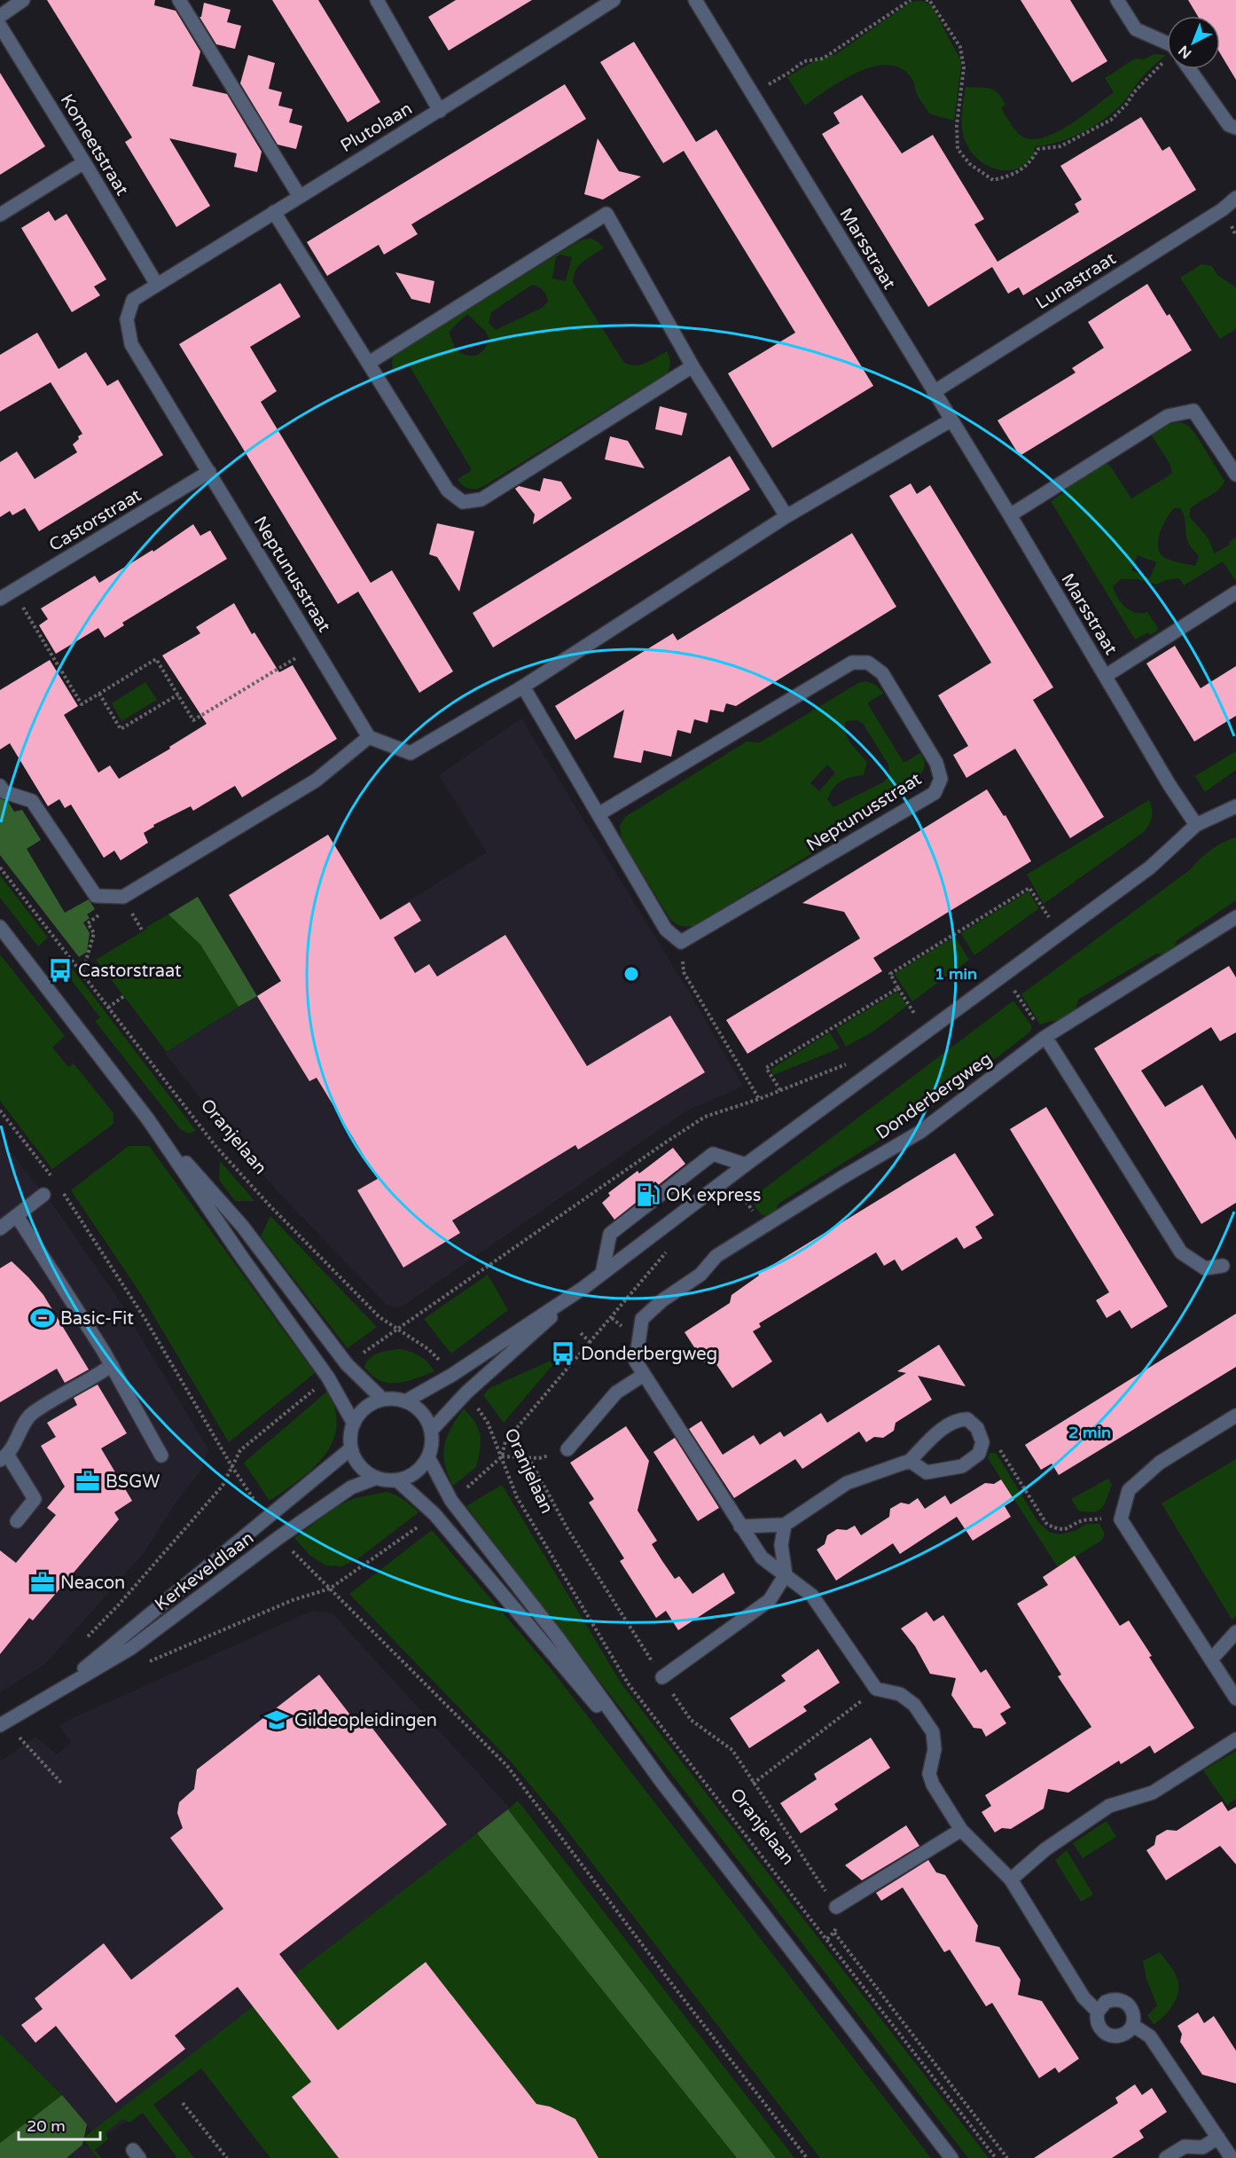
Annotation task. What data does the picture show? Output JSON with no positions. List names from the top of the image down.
{
  "streets": {
    "street": [
      "Plutolaan",
      "Komeetstraat",
      "Marsstraat",
      "Lunastraat",
      "Castorstraat",
      "Neptunusstraat",
      "Donderbergweg",
      "Kerkeveldlaan"
    ],
    "path": ["Oranjelaan"]
  },
  "crossings": [
    ["Plutolaan", "Komeetstraat"],
    ["Plutolaan", "Neptunusstraat"],
    ["Komeetstraat", "Neptunusstraat"],
    ["Marsstraat", "Lunastraat"],
    ["Castorstraat", "Neptunusstraat"]
  ],
  "places": {
    "bus stop": ["Castorstraat", "Donderbergweg"],
    "fuel station": ["OK express"],
    "sports": ["Basic-Fit"],
    "office": ["BSGW", "Neacon"],
    "school or university": ["Gildeopleidingen"]
  },
  "scale_bar": "20 m",
  "north": "bottom left",
  "rings": ["1 min", "2 min"]
}
